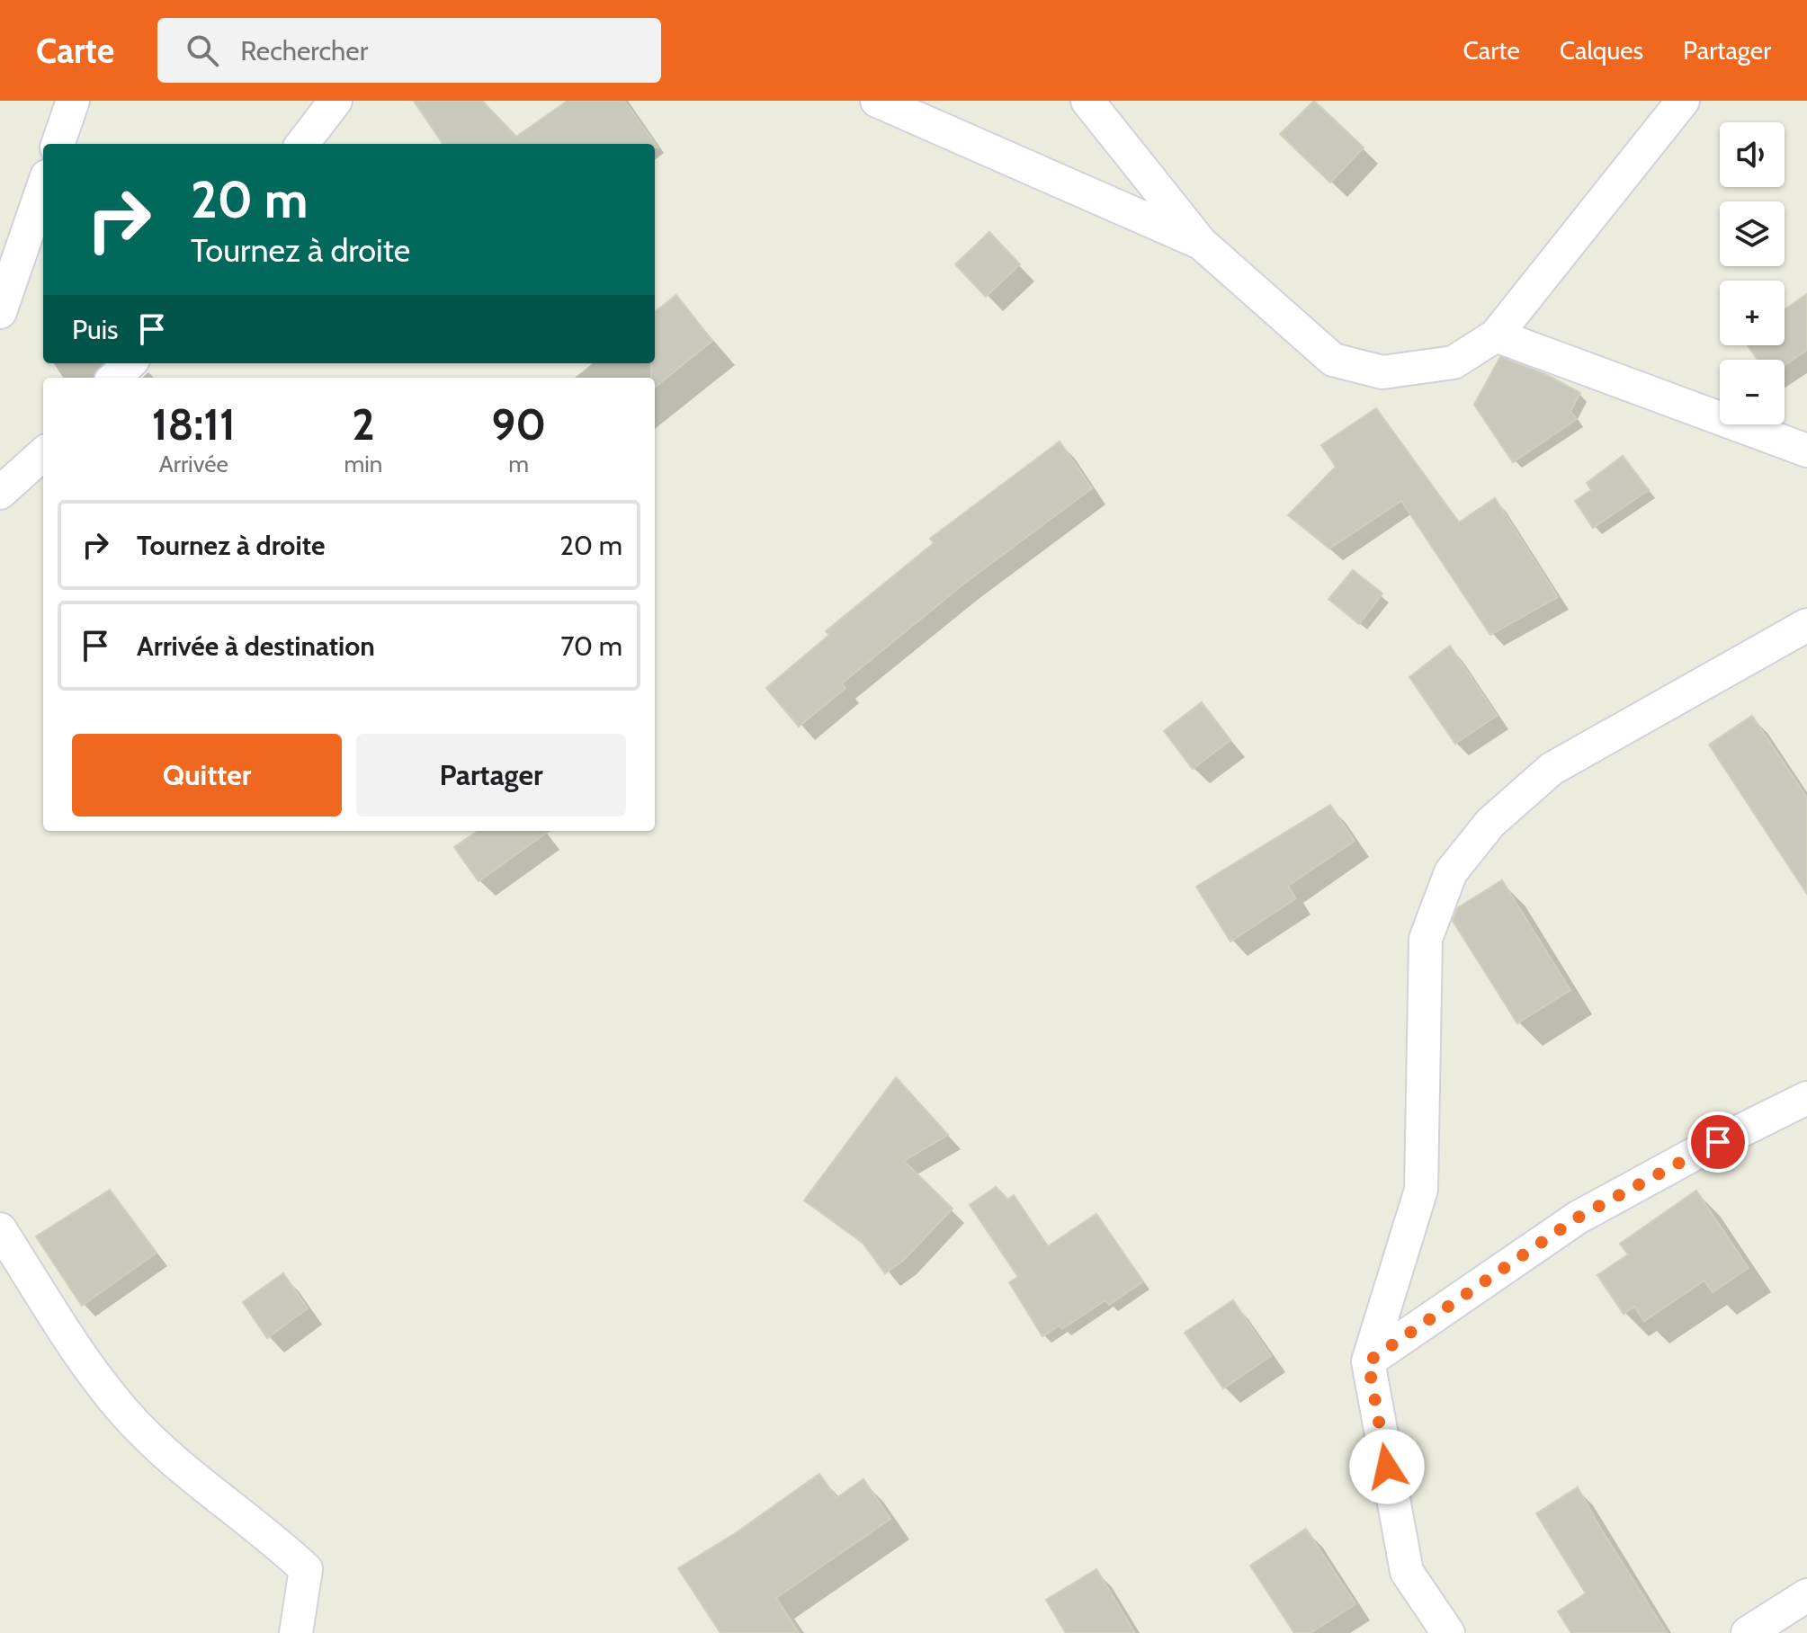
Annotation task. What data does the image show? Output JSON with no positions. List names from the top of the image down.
{
  "page": {
    "header": "Carte",
    "search": "Rechercher",
    "nav": ["Carte", "Calques", "Partager"],
    "map_buttons": ["+", "−"],
    "turn": ["20 m", "Tournez à droite"],
    "then": "Puis",
    "eta": [
      "18:11",
      "Arrivée",
      "2",
      "min",
      "90",
      "m"
    ],
    "list": [
      {
        "name": "Tournez à droite",
        "value": "20 m"
      },
      {
        "name": "Arrivée à destination",
        "value": "70 m"
      }
    ],
    "buttons": ["Quitter", "Partager"]
  }
}
